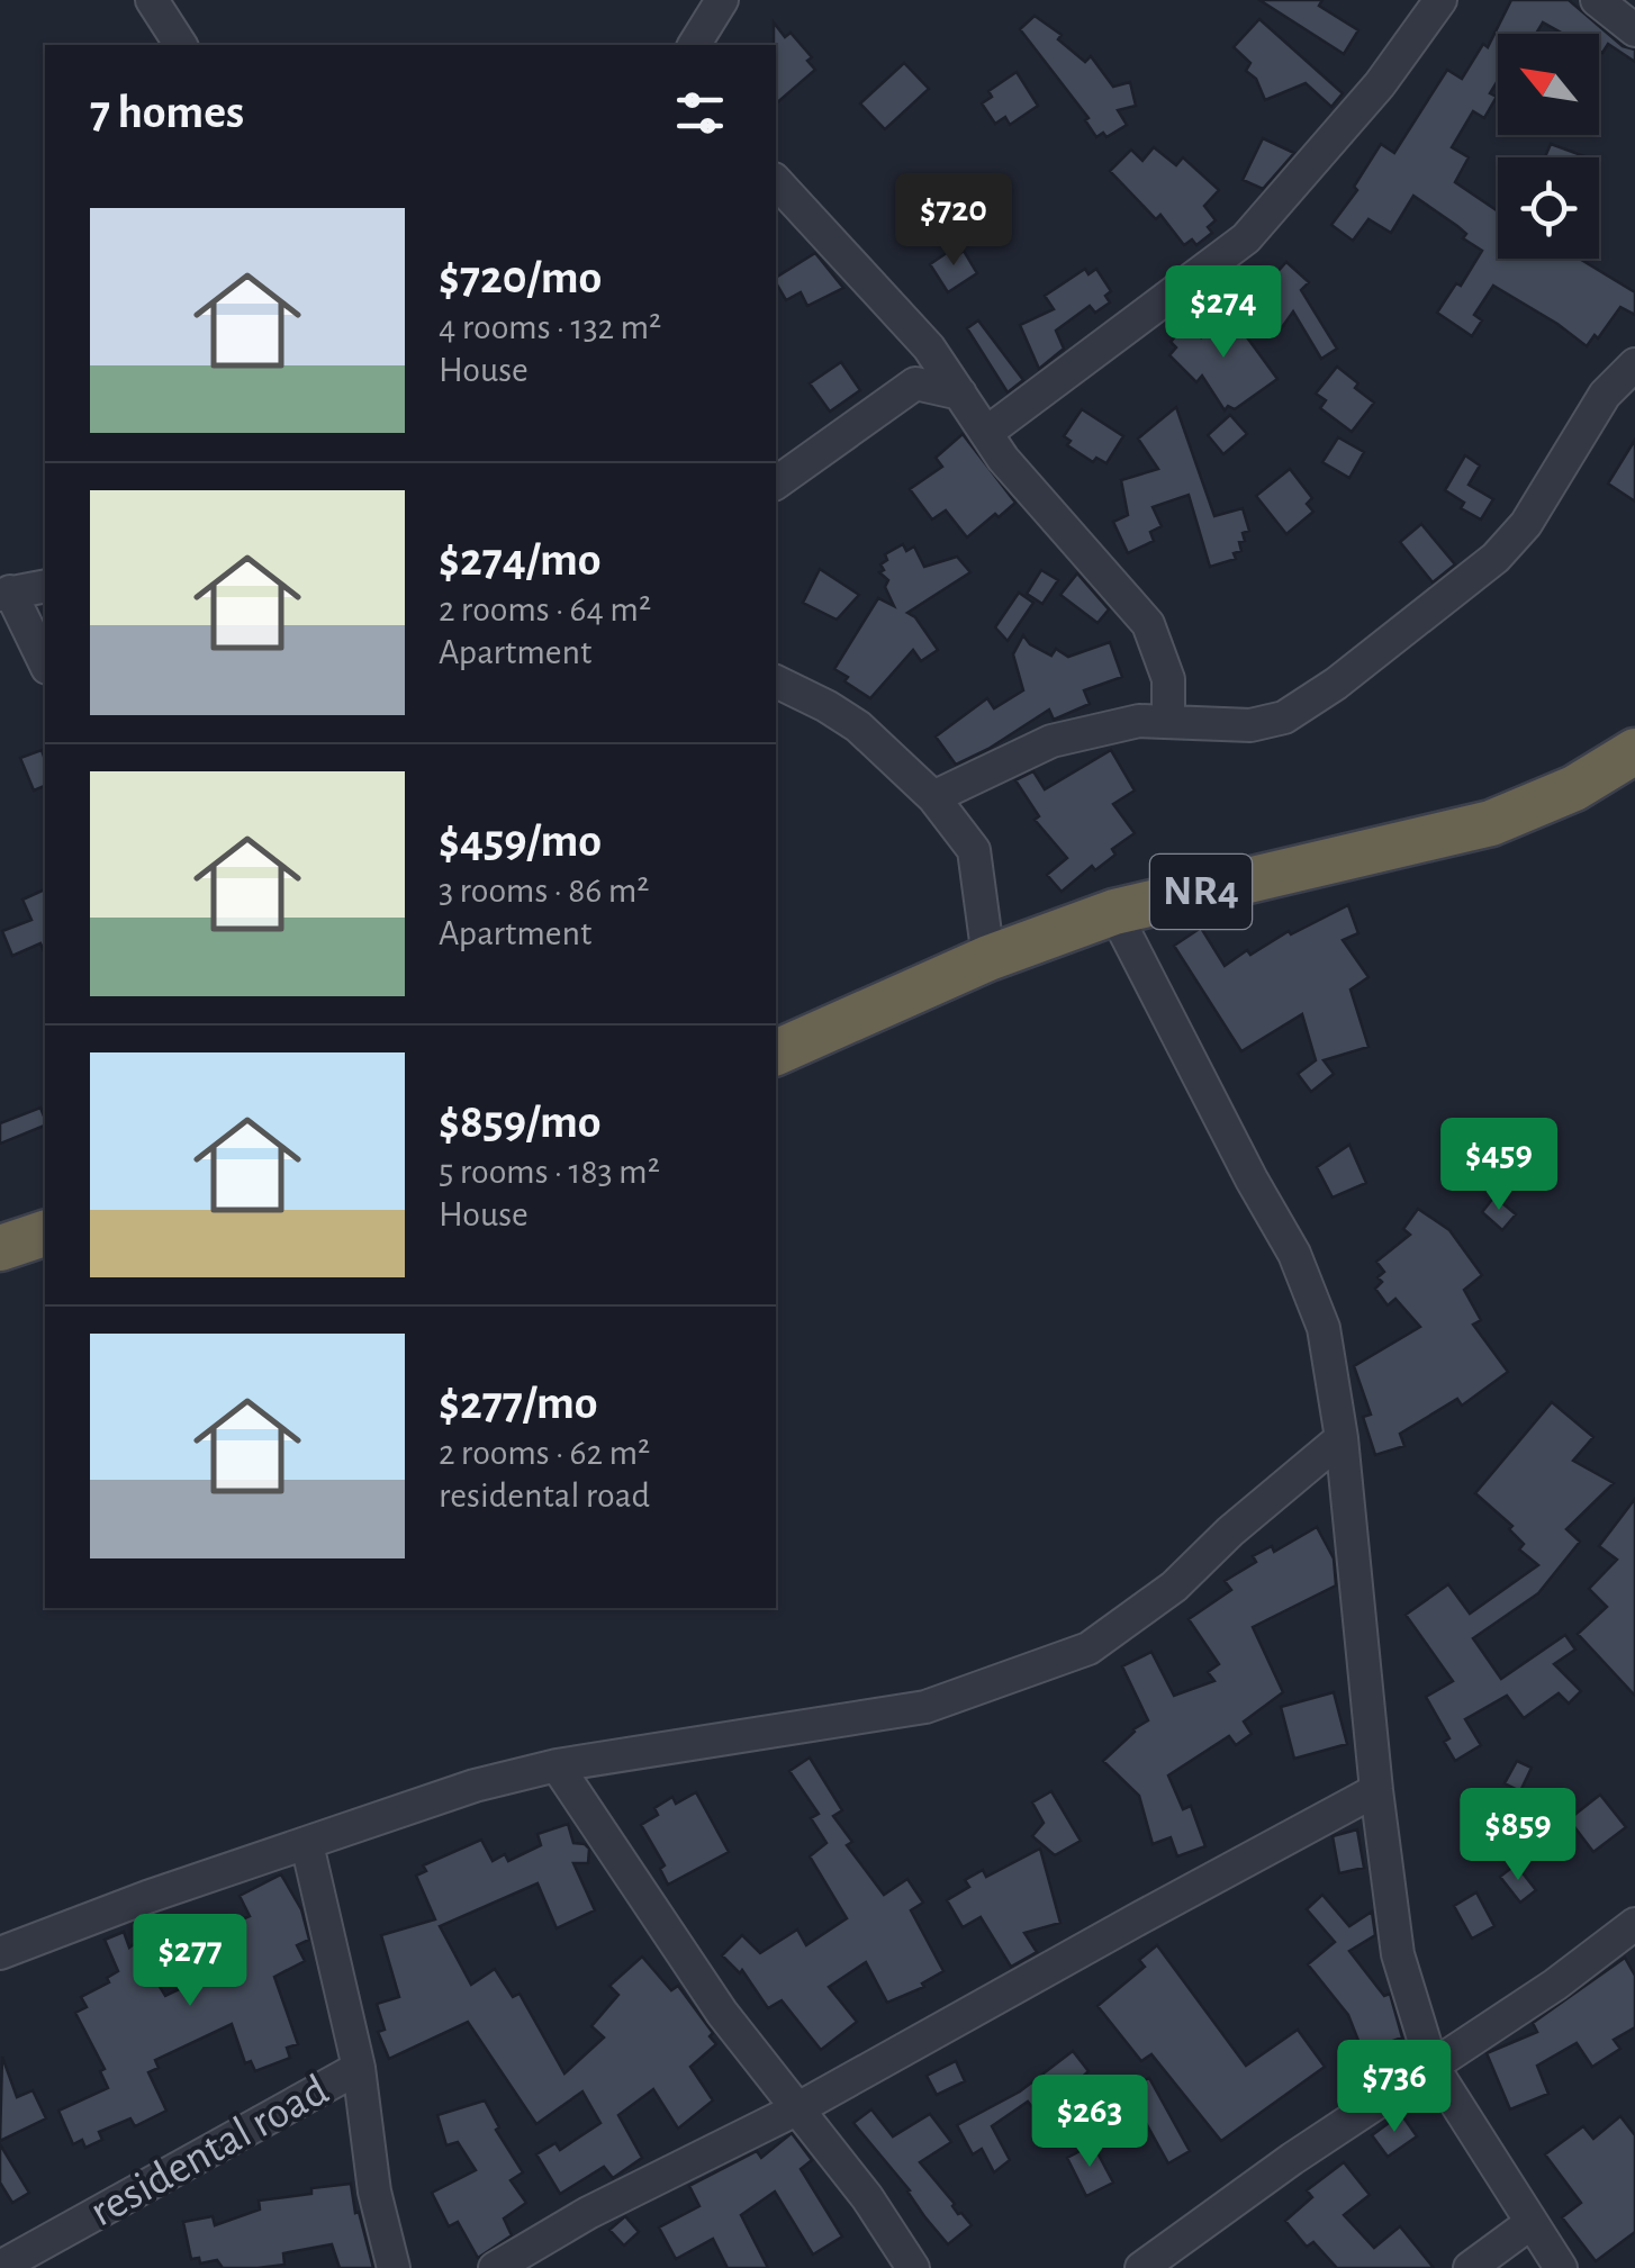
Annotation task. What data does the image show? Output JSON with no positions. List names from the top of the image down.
{
  "streets": {
    "highway": ["NR4"],
    "street": ["residental road"]
  },
  "north": "top left",
  "page": {
    "heading": "7 homes",
    "price": [
      "$720",
      "$274",
      "$459",
      "$859",
      "$277",
      "$736",
      "$263"
    ],
    "list": [
      {
        "name": "$720/mo",
        "note": "4 rooms · 132 m² · House"
      },
      {
        "name": "$274/mo",
        "note": "2 rooms · 64 m² · Apartment"
      },
      {
        "name": "$459/mo",
        "note": "3 rooms · 86 m² · Apartment"
      },
      {
        "name": "$859/mo",
        "note": "5 rooms · 183 m² · House"
      },
      {
        "name": "$277/mo",
        "note": "2 rooms · 62 m² · residental road"
      }
    ]
  }
}
